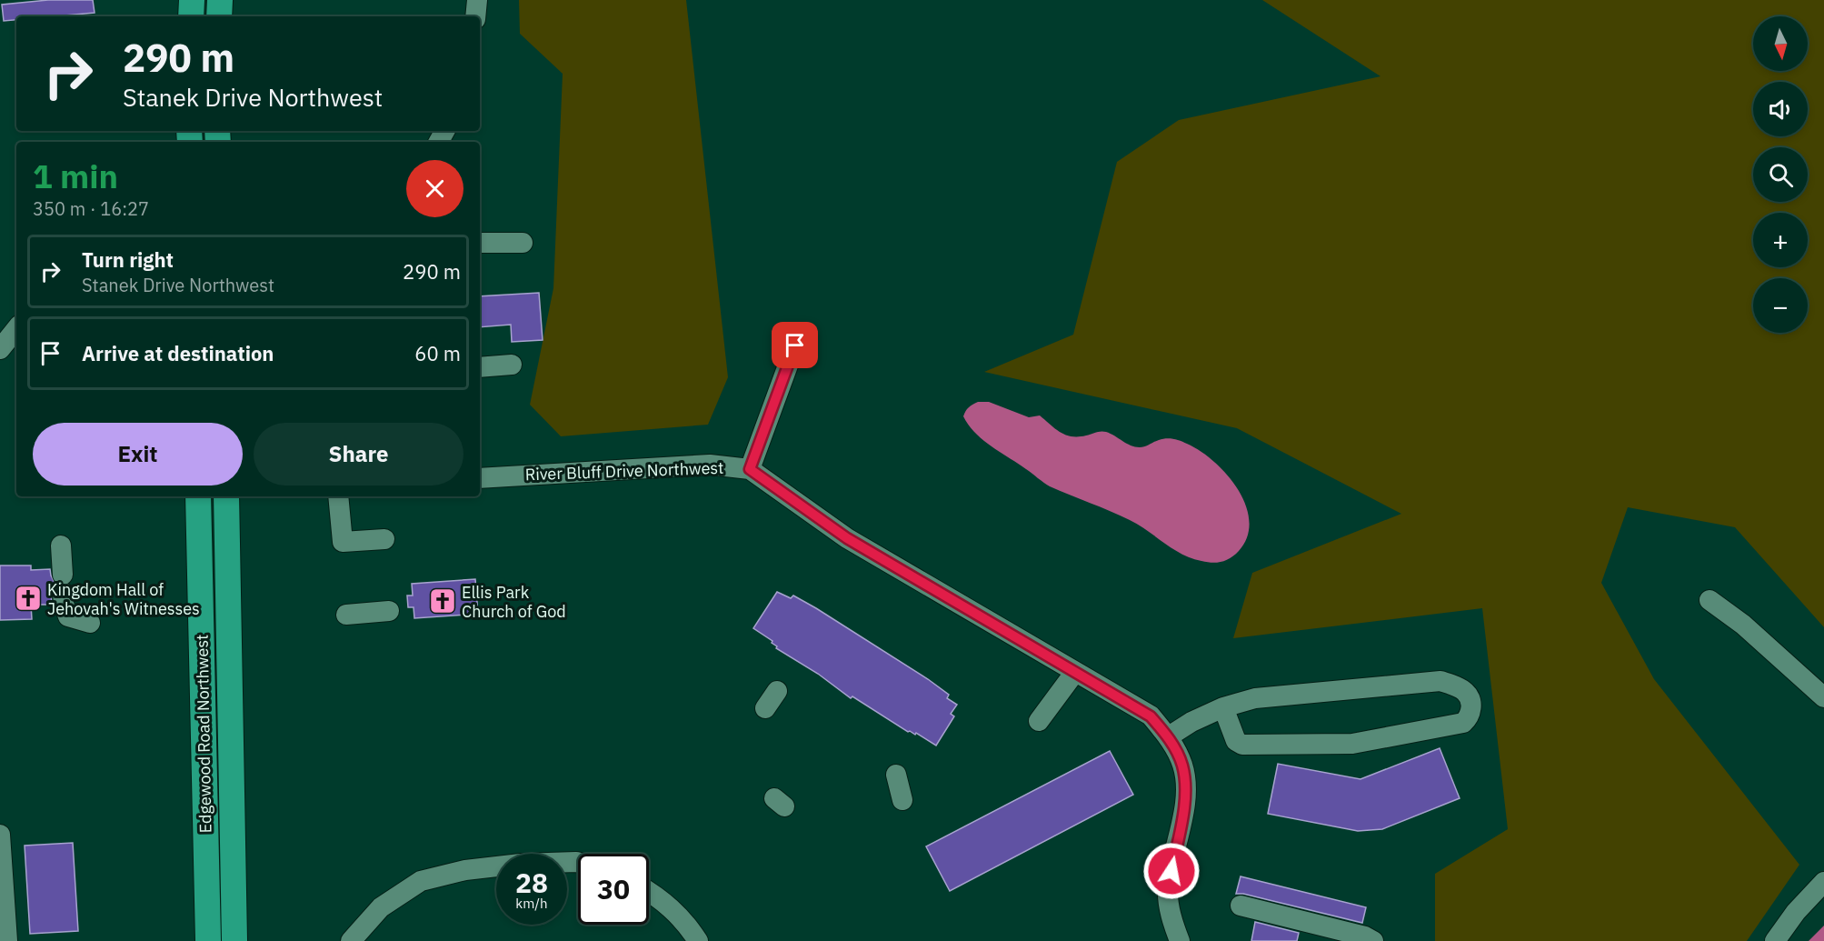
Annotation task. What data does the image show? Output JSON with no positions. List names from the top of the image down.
{
  "streets": {
    "main road": ["Edgewood Road Northwest"],
    "street": ["River Bluff Drive Northwest"]
  },
  "places": {
    "church": ["Kingdom Hall of Jehovah's Witnesses", "Ellis Park Church of God"]
  },
  "north": "bottom",
  "page": {
    "map_buttons": ["+", "−"],
    "turn": ["290 m", "Stanek Drive Northwest"],
    "heading": ["1 min", "350 m · 16:27"],
    "list": [
      {
        "name": "Turn right",
        "note": "Stanek Drive Northwest",
        "value": "290 m"
      },
      {
        "name": "Arrive at destination",
        "value": "60 m"
      }
    ],
    "buttons": ["Exit", "Share"],
    "speed": "28 km/h",
    "limit": "30"
  }
}
